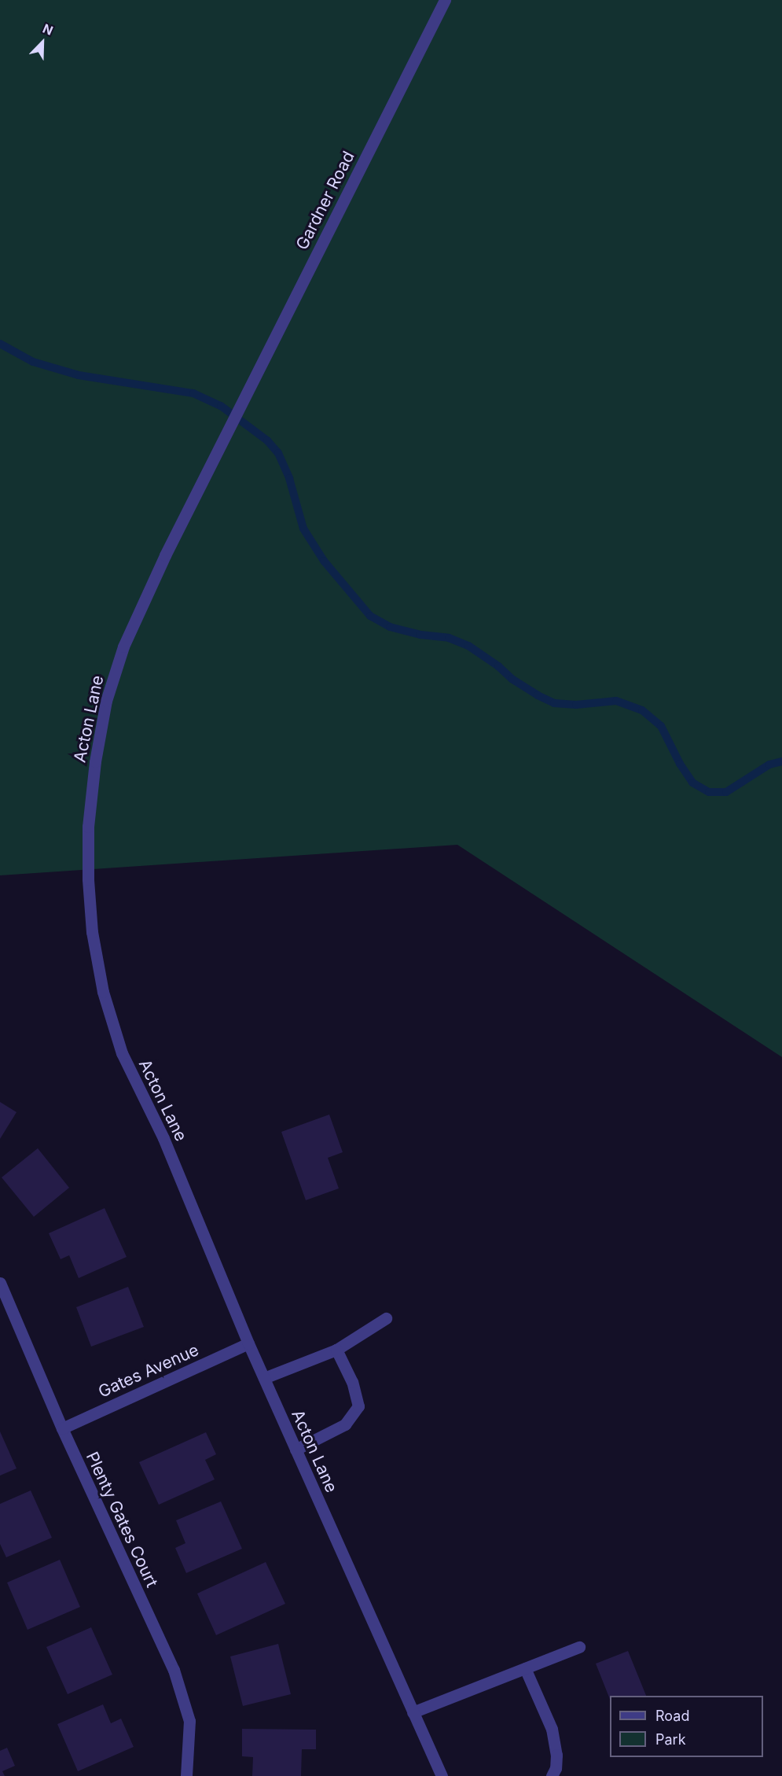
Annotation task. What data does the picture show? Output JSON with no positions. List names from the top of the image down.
{
  "streets": {
    "street": [
      "Gardner Road",
      "Acton Lane",
      "Gates Avenue",
      "Plenty Gates Court"
    ]
  },
  "crossings": [
    ["Gardner Road", "Acton Lane"],
    ["Acton Lane", "Gates Avenue"],
    ["Gates Avenue", "Plenty Gates Court"]
  ],
  "legend": ["Road", "Park"],
  "north": "top right"
}
